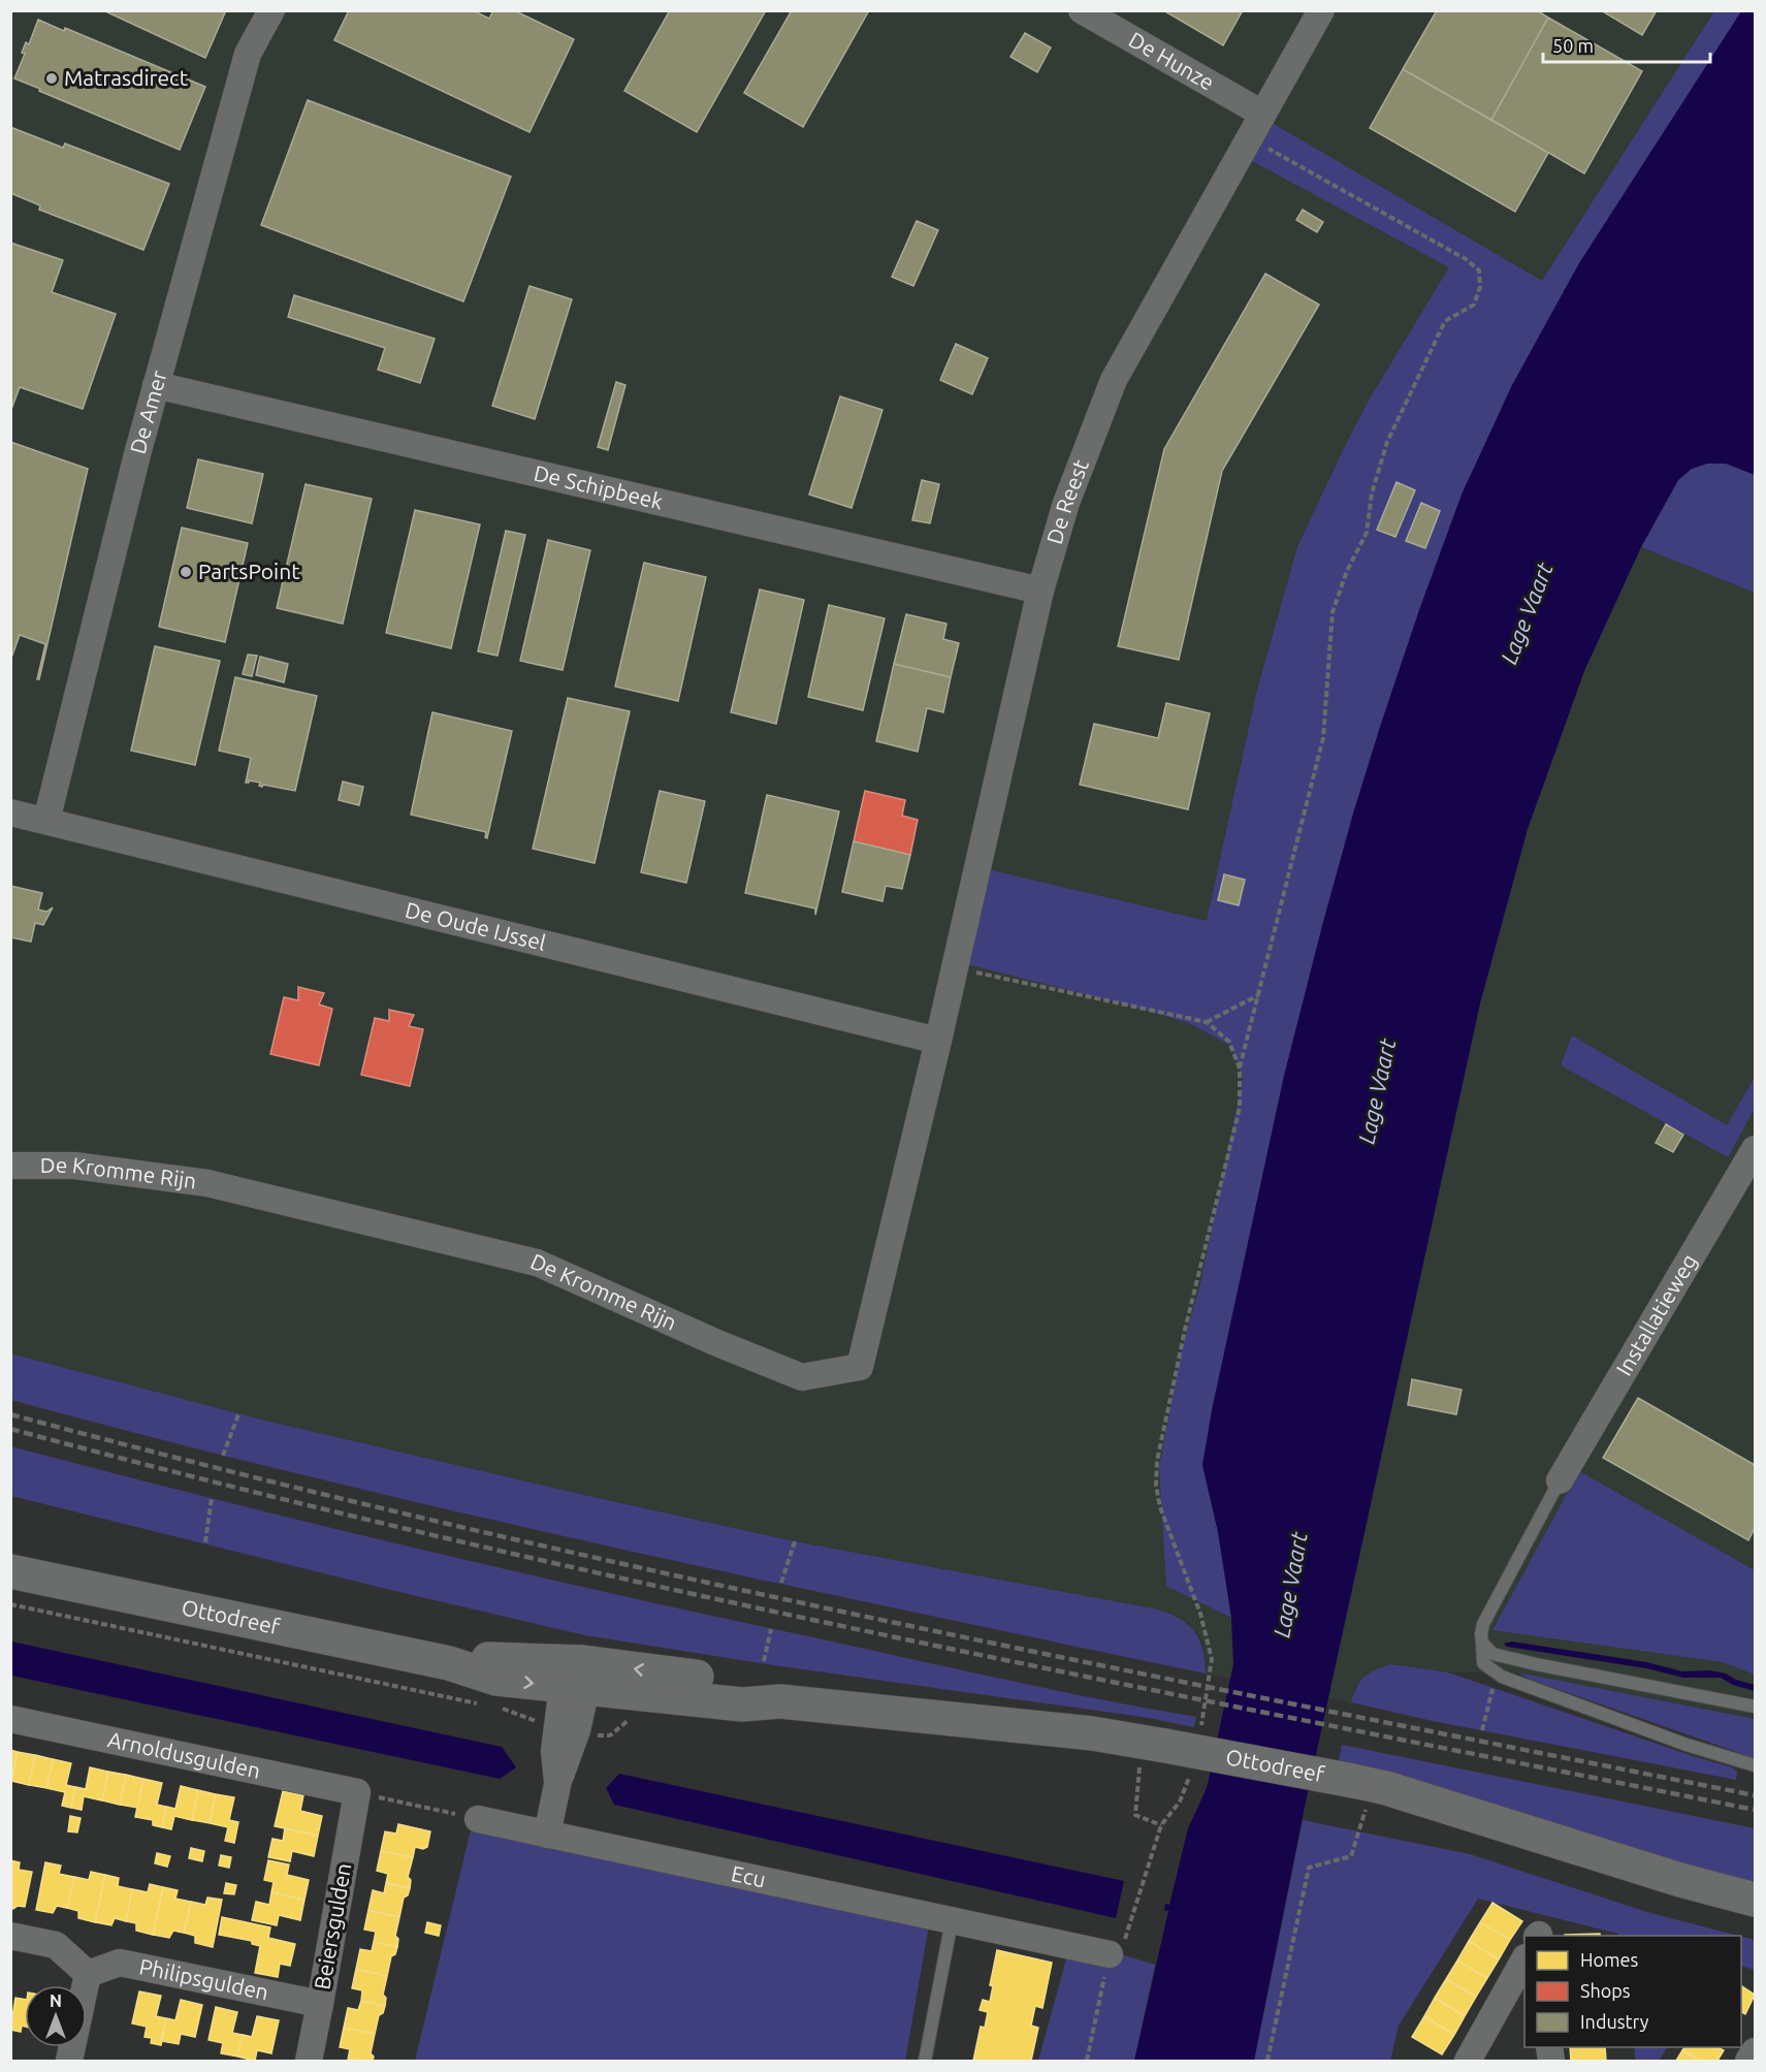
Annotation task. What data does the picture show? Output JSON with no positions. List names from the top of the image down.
{
  "streets": {
    "street": [
      "De Hunze",
      "De Amer",
      "De Schipbeek",
      "De Reest",
      "De Oude IJssel",
      "De Kromme Rijn",
      "Installatieweg",
      "Ottodreef",
      "Arnoldusgulden",
      "Ecu",
      "Beiersgulden",
      "Philipsgulden"
    ]
  },
  "crossings": [
    ["De Hunze", "De Reest"],
    ["De Amer", "De Schipbeek"],
    ["De Amer", "De Oude IJssel"],
    ["De Schipbeek", "De Reest"],
    ["De Reest", "De Oude IJssel"],
    ["De Reest", "De Kromme Rijn"],
    ["De Oude IJssel", "De Kromme Rijn"],
    ["Arnoldusgulden", "Beiersgulden"],
    ["Beiersgulden", "Philipsgulden"]
  ],
  "water": ["Lage Vaart"],
  "places": ["Matrasdirect", "PartsPoint"],
  "legend": ["Homes", "Shops", "Industry"],
  "scale_bar": "50 m",
  "north": "top"
}
